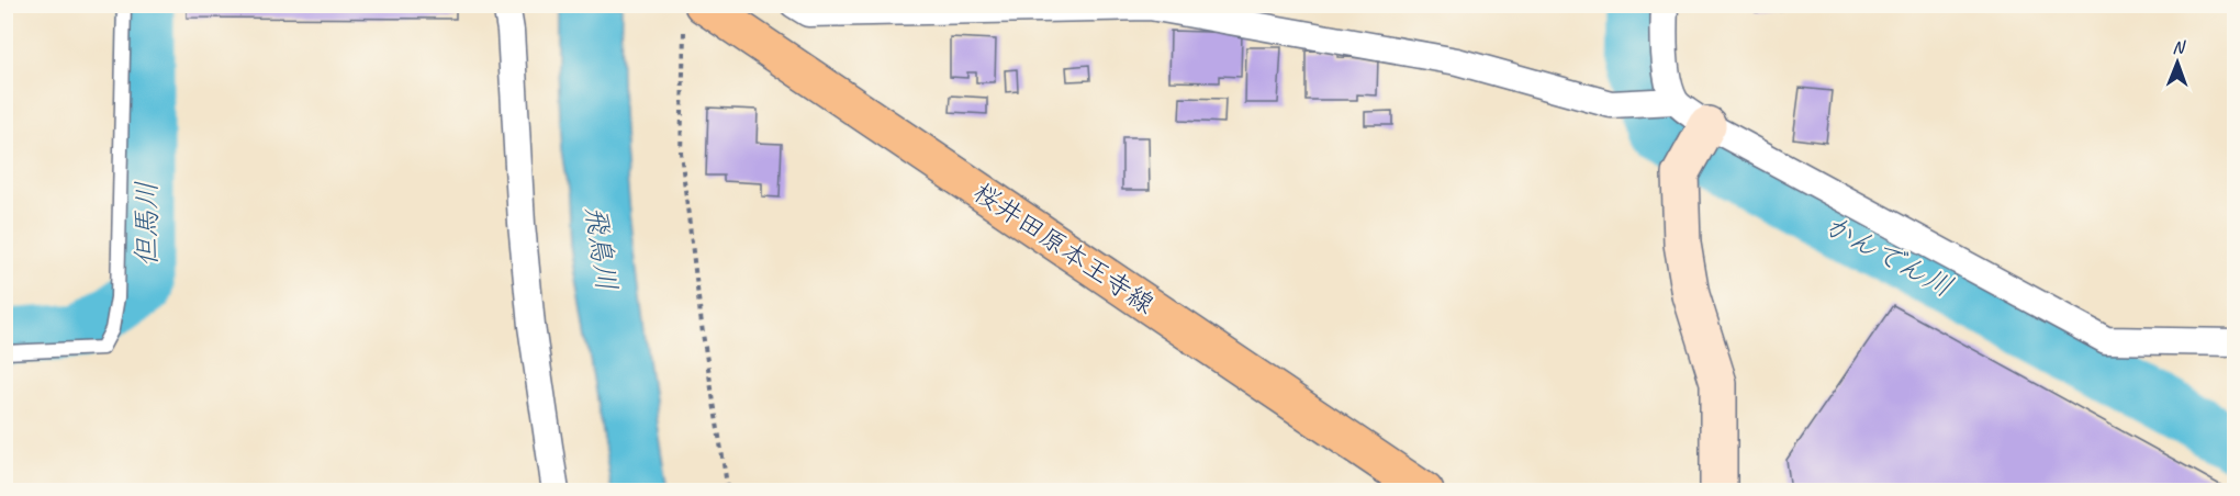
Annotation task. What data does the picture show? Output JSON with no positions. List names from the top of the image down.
{
  "streets": {
    "main road": ["桜井田原本王寺線"]
  },
  "water": ["但馬川", "飛鳥川", "かんでん川"],
  "north": "top"
}
